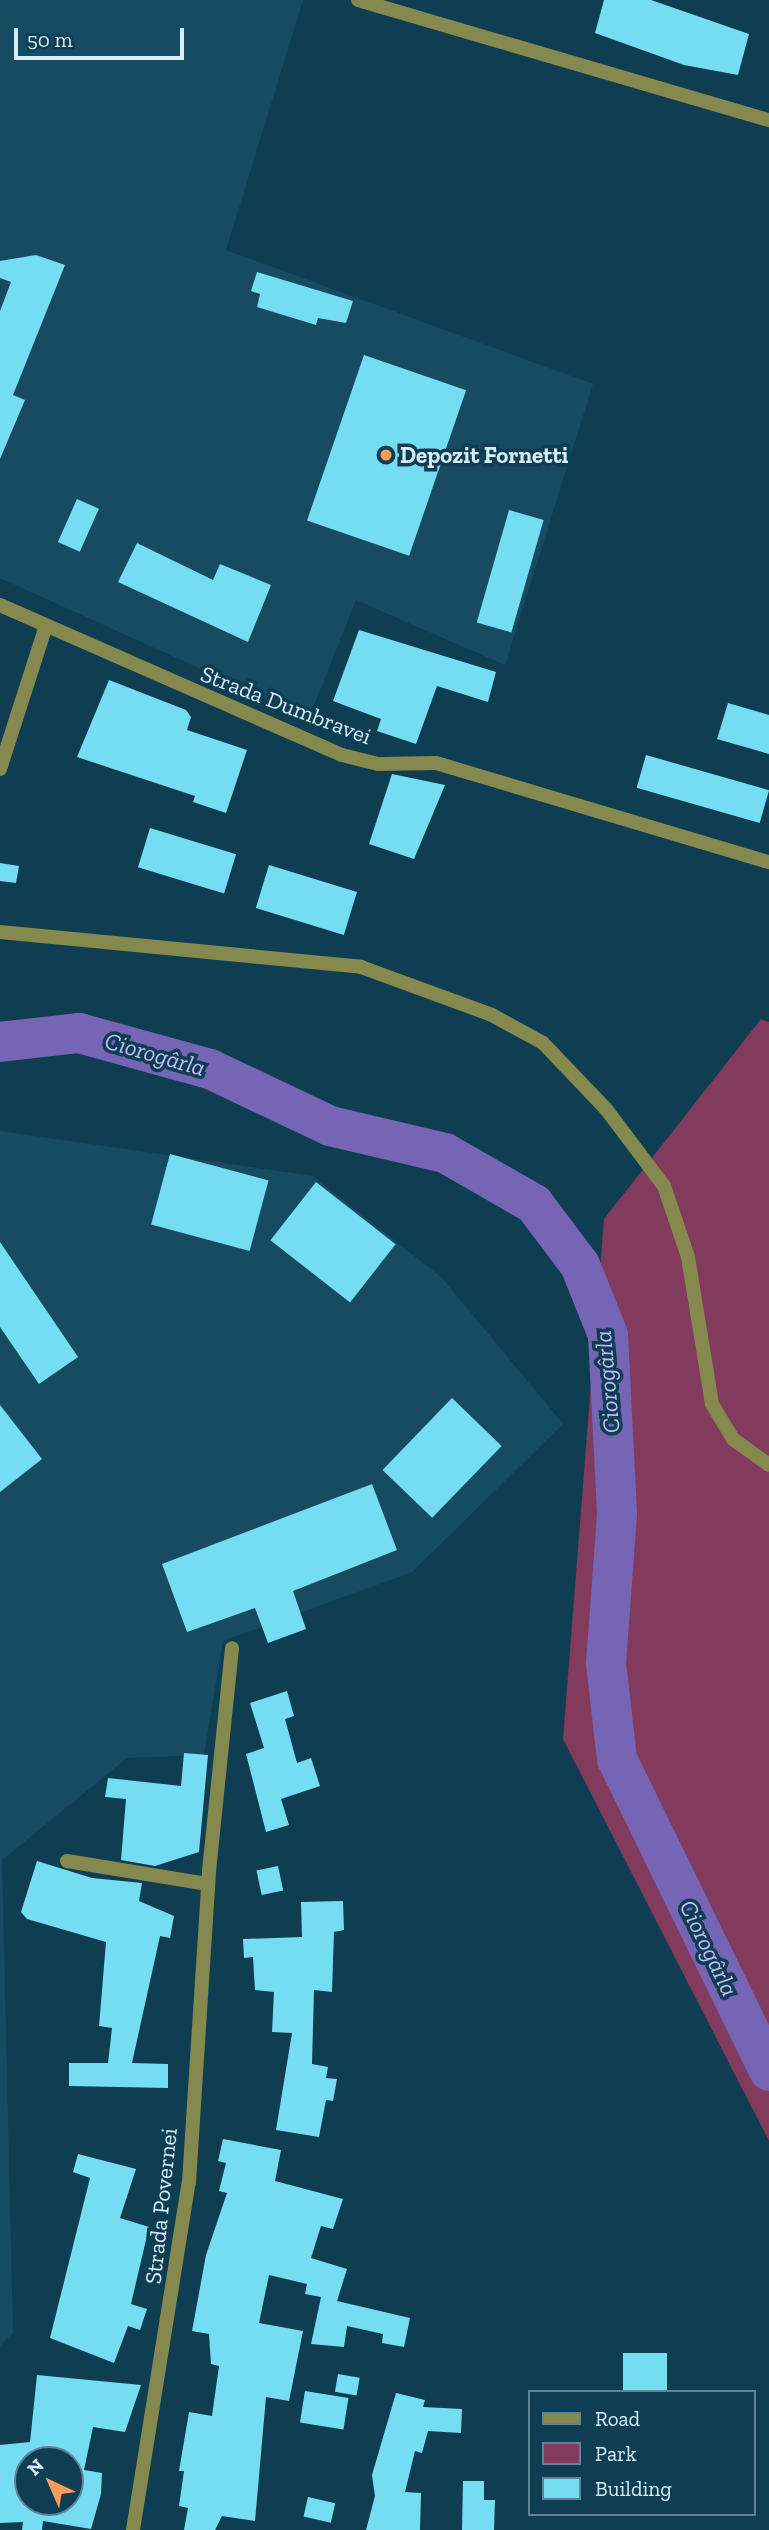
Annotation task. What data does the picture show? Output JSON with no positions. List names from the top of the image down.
{
  "streets": {
    "street": ["Strada Dumbravei", "Strada Povernei"]
  },
  "water": ["Ciorogârla"],
  "places": ["Depozit Fornetti"],
  "legend": ["Road", "Park", "Building"],
  "scale_bar": "50 m",
  "north": "top left"
}
